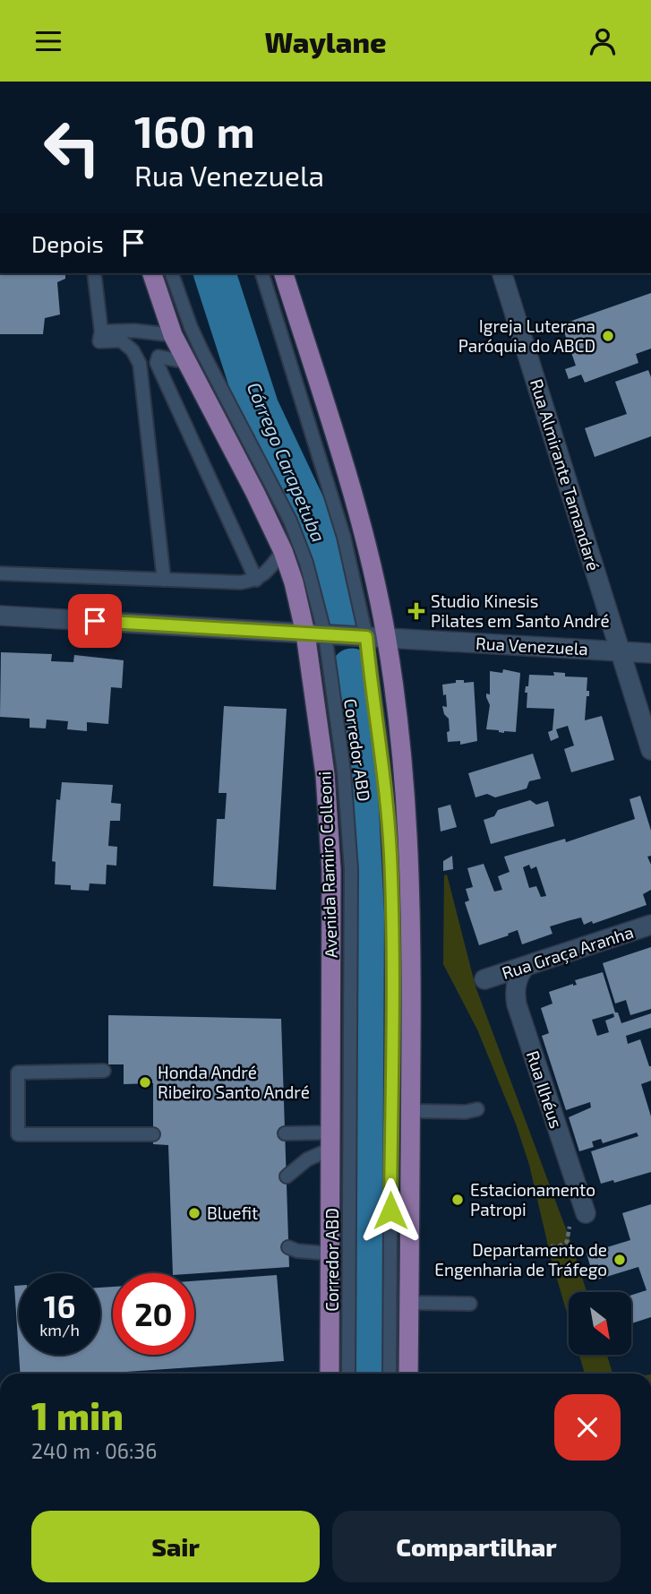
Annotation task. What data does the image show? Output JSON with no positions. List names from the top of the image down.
{
  "streets": {
    "main road": ["Avenida Ramiro Colleoni"],
    "street": [
      "Rua Almirante Tamandaré",
      "Rua Venezuela",
      "Rua Graça Aranha",
      "Rua Ilhéus"
    ],
    "lane": ["Corredor ABD"]
  },
  "crossings": [
    ["Rua Almirante Tamandaré", "Rua Venezuela"],
    ["Rua Venezuela", "Corredor ABD"],
    ["Rua Venezuela", "Avenida Ramiro Colleoni"],
    ["Rua Graça Aranha", "Rua Ilhéus"]
  ],
  "water": ["Córrego Carapetuba"],
  "places": {
    "other": [
      "Igreja Luterana Paróquia do ABCD",
      "Honda André Ribeiro Santo André",
      "Estacionamento Patropi",
      "Bluefit",
      "Departamento de Engenharia de Tráfego"
    ],
    "health": ["Studio Kinesis Pilates em Santo André"]
  },
  "north": "bottom right",
  "page": {
    "header": "Waylane",
    "turn": ["160 m", "Rua Venezuela"],
    "then": "Depois",
    "speed": "16 km/h",
    "limit": "20",
    "heading": ["1 min", "240 m · 06:36"],
    "buttons": ["Sair", "Compartilhar"]
  }
}
